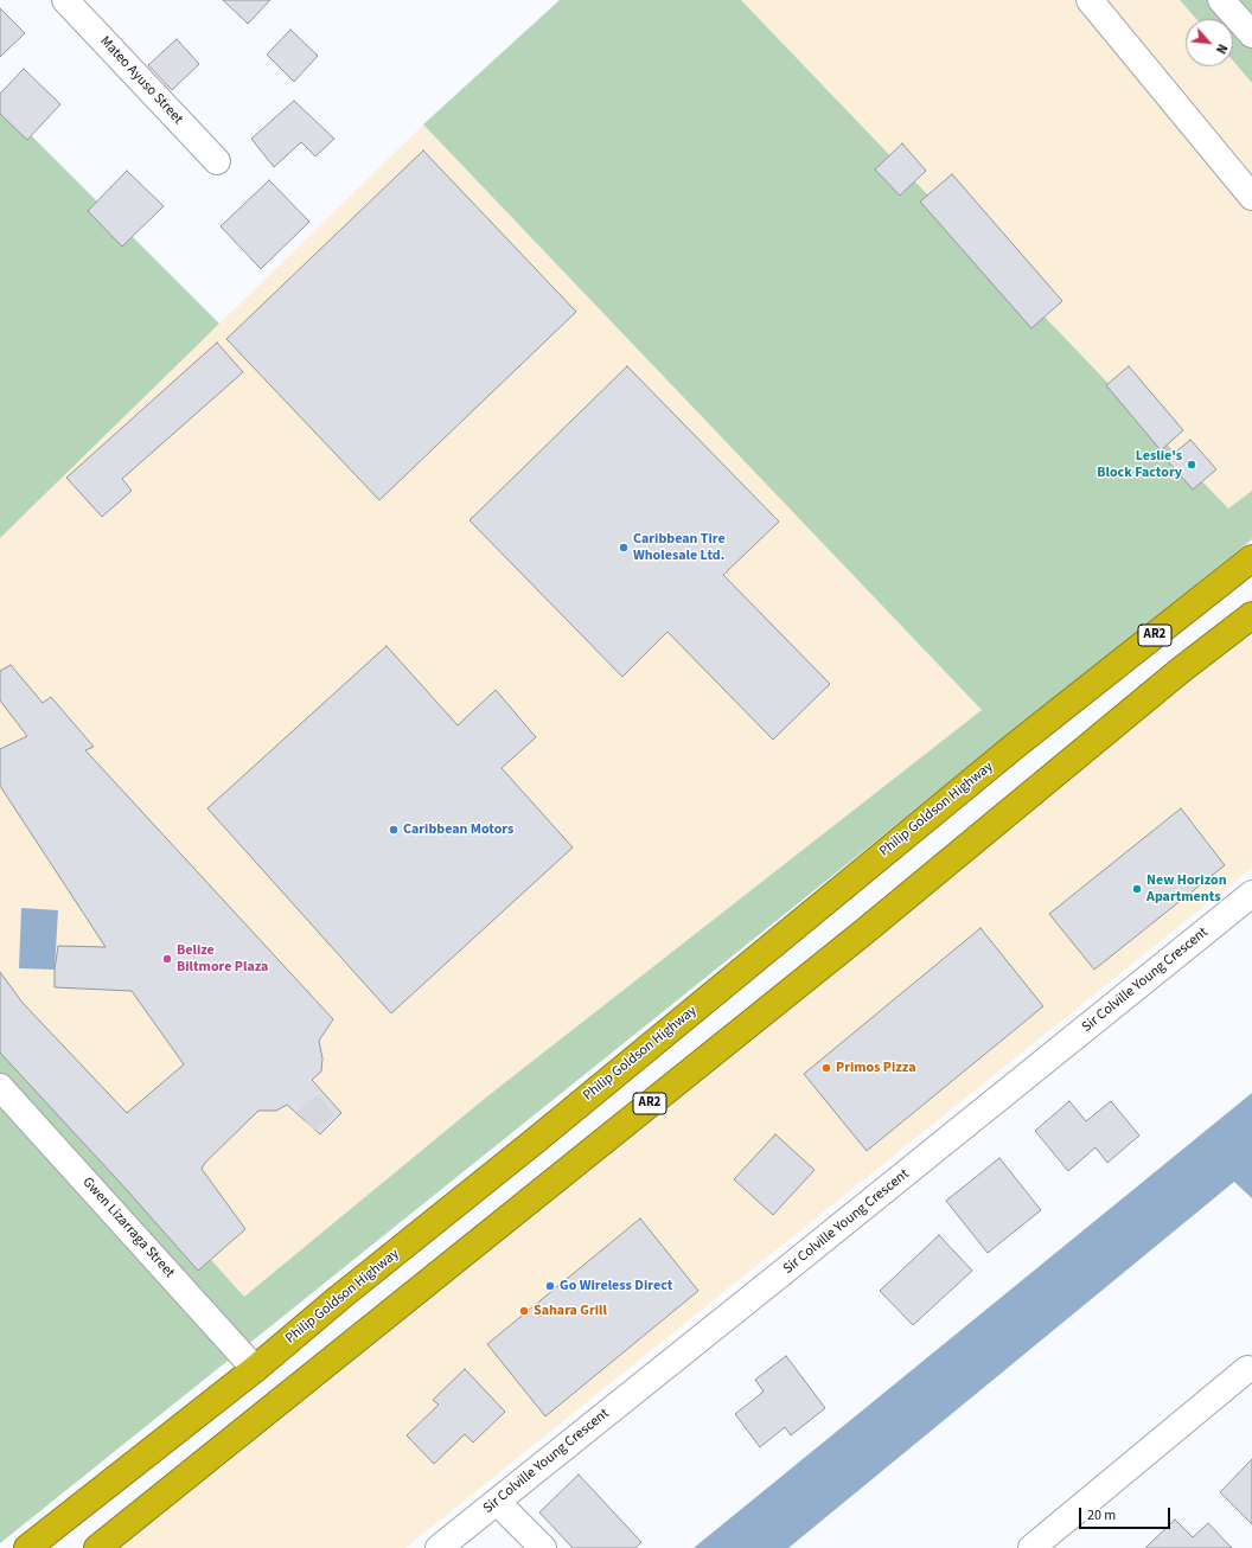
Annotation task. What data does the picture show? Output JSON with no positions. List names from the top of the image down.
{
  "streets": {
    "highway": ["AR2", "Philip Goldson Highway"],
    "street": ["Mateo Ayuso Street", "Sir Colville Young Crescent", "Gwen Lizarraga Street"]
  },
  "crossings": [
    ["Philip Goldson Highway", "Gwen Lizarraga Street"]
  ],
  "places": [
    "Leslie's Block Factory",
    "Caribbean Tire Wholesale Ltd.",
    "Caribbean Motors",
    "New Horizon Apartments",
    "Belize Biltmore Plaza",
    "Primos Pizza",
    "Go Wireless Direct",
    "Sahara Grill"
  ],
  "scale_bar": "20 m",
  "north": "bottom right"
}
